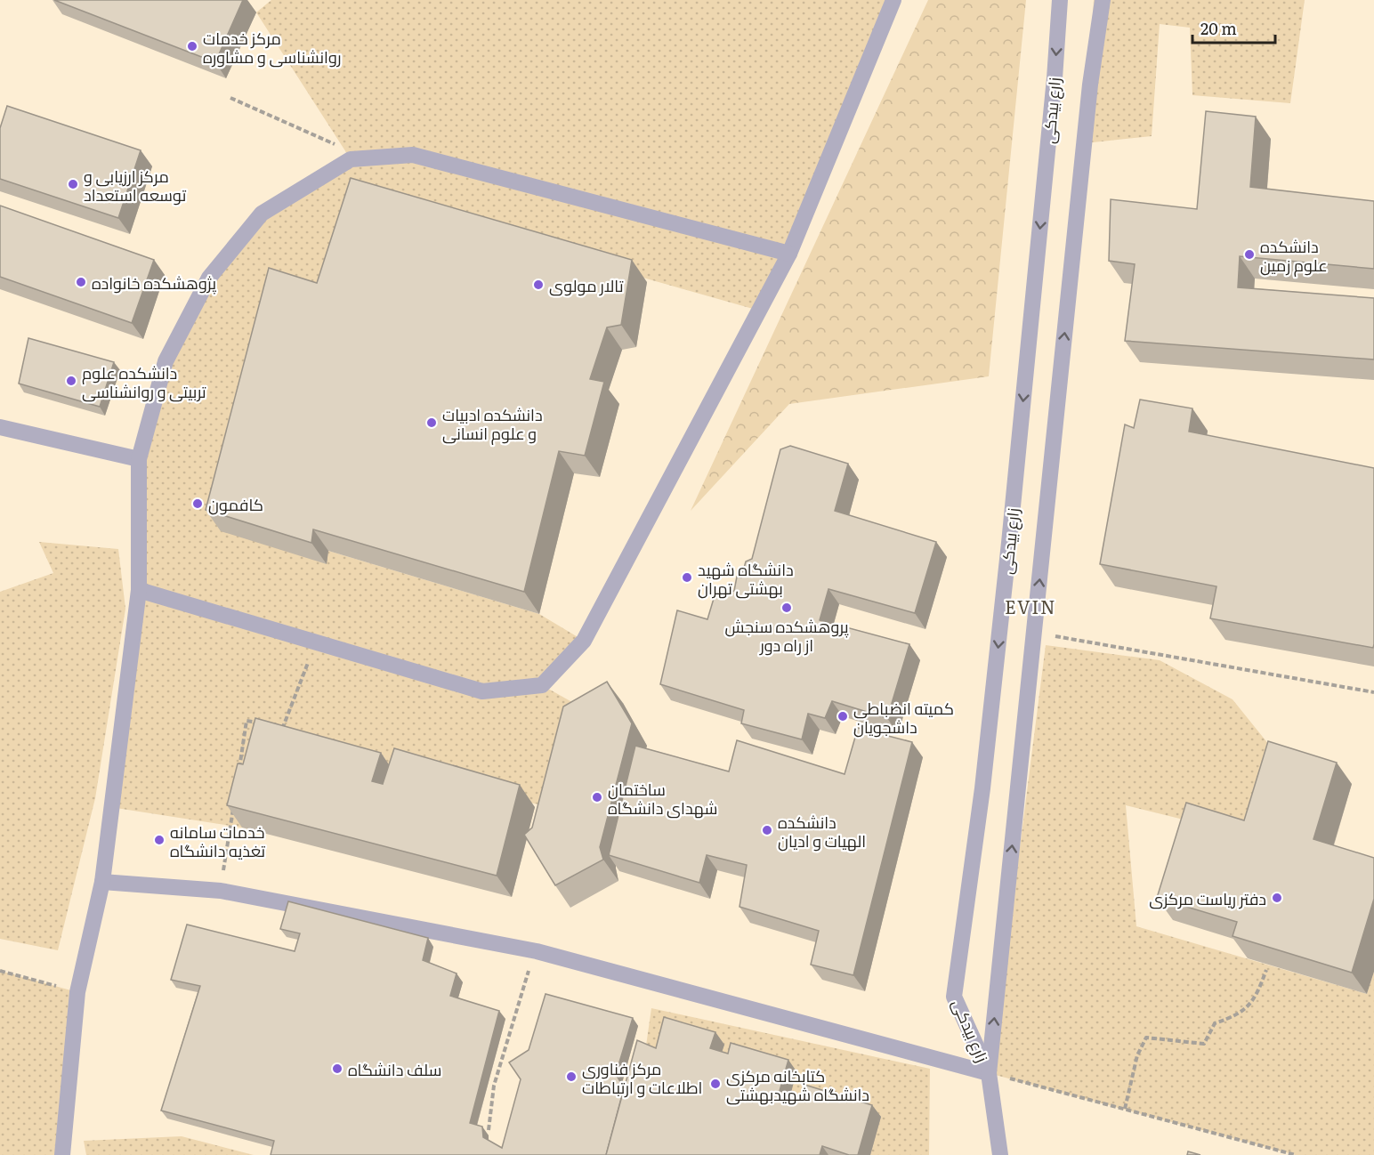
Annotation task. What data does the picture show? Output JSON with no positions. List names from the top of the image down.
{
  "streets": {
    "lane": ["زارع بیدکی"]
  },
  "districts": ["EVIN"],
  "places": [
    "مرکز خدمات روانشناسی و مشاوره",
    "مرکز ارزیابی و توسعه استعداد",
    "دانشکده علوم زمین",
    "پژوهشکده خانواده",
    "تالار مولوی",
    "دانشکده علوم تربیتی و روانشناسی",
    "دانشکده ادبیات و علوم انسانی",
    "کافمون",
    "دانشگاه شهید بهشتی تهران",
    "پروهشکده سنجش از راه دور",
    "کمیته انضباطی داشجویان",
    "ساختمان شهدای دانشگاه",
    "دانشکده الهیات و ادیان",
    "خدمات سامانه تغذیه دانشگاه",
    "دفتر ریاست مرکزی",
    "سلف دانشگاه",
    "مرکز فناوری اطلاعات و ارتباطات",
    "کتابخانه مرکزی دانشگاه شهیدبهشتی"
  ],
  "scale_bar": "20 m"
}
